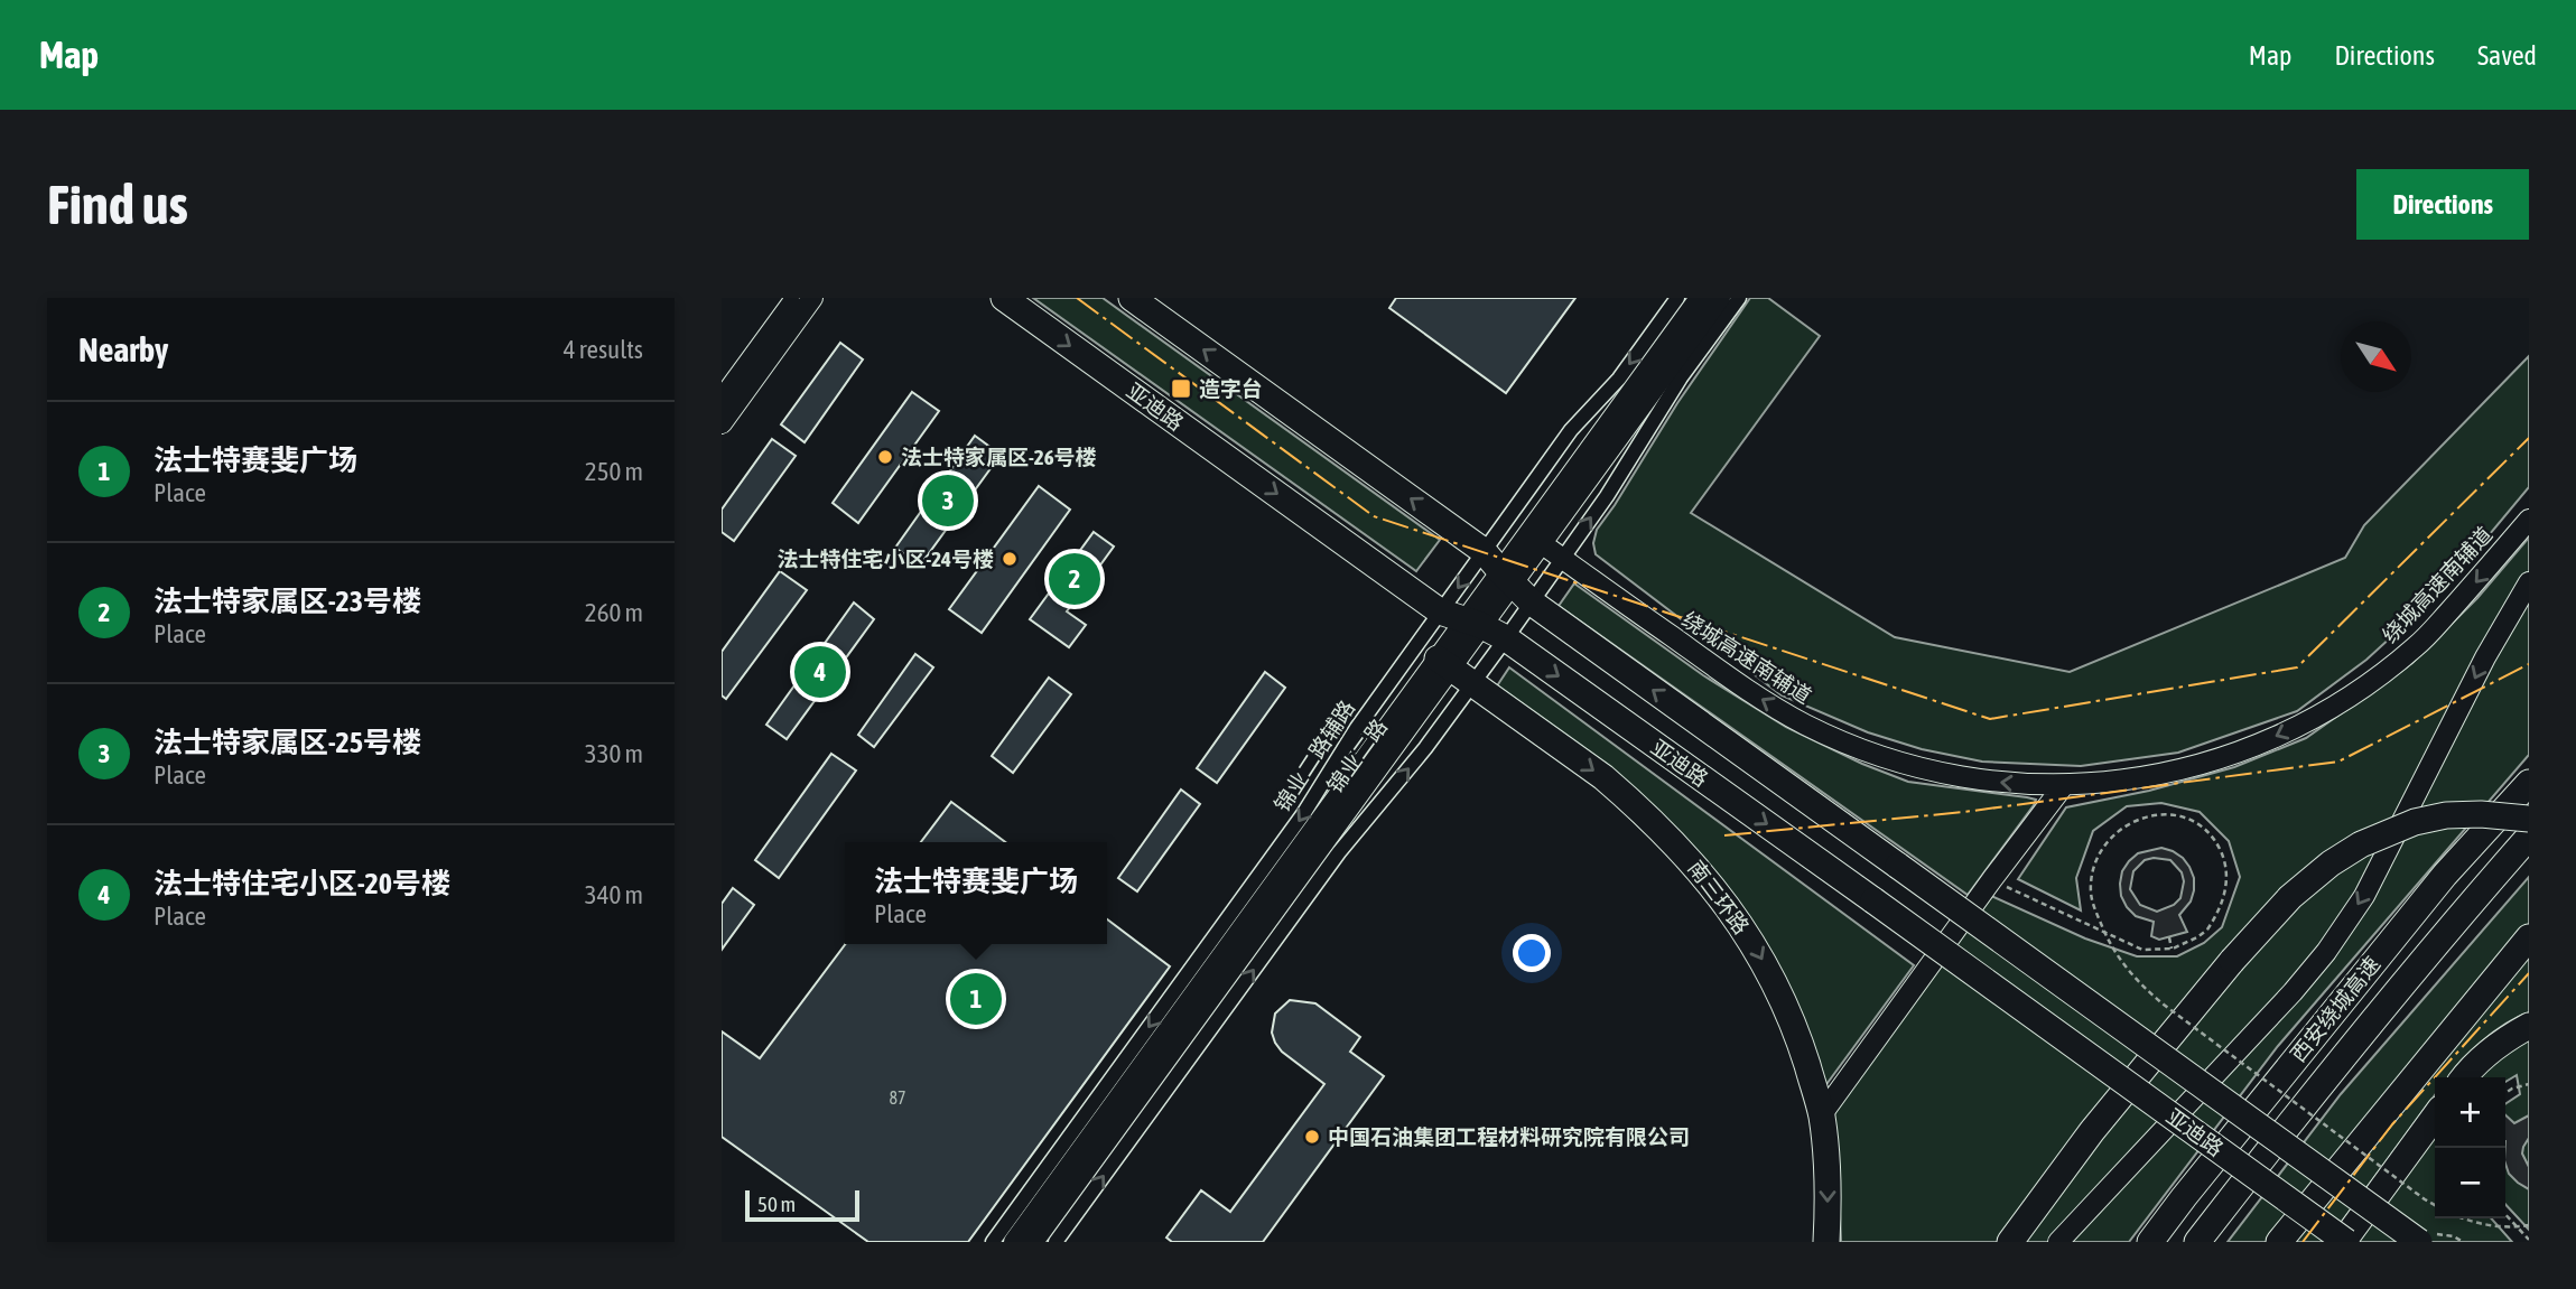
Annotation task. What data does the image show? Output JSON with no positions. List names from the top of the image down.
{
  "streets": {
    "highway": ["亚迪路", "南三环路", "西安绕城高速"],
    "main road": ["绕城高速南辅道", "锦业二路"],
    "street": ["锦业二路辅路"]
  },
  "crossings": [
    ["亚迪路", "锦业二路辅路"],
    ["亚迪路", "锦业二路"],
    ["绕城高速南辅道", "锦业二路"],
    ["锦业二路", "南三环路"]
  ],
  "one_way": ["绕城高速南辅道", "南三环路"],
  "places": {
    "transit": ["造字台"],
    "other": ["法士特家属区-26号楼", "法士特住宅小区-24号楼", "中国石油集团工程材料研究院有限公司"]
  },
  "house_numbers": ["87"],
  "scale_bar": "50 m",
  "north": "bottom right",
  "page": {
    "header": "Map",
    "nav": ["Map", "Directions", "Saved"],
    "buttons": "Directions",
    "title": "Find us",
    "heading": ["Nearby", "4 results"],
    "list": [
      {
        "mark": "1",
        "name": "法士特赛斐广场",
        "note": "Place",
        "value": "250 m"
      },
      {
        "mark": "2",
        "name": "法士特家属区-23号楼",
        "note": "Place",
        "value": "260 m"
      },
      {
        "mark": "3",
        "name": "法士特家属区-25号楼",
        "note": "Place",
        "value": "330 m"
      },
      {
        "mark": "4",
        "name": "法士特住宅小区-20号楼",
        "note": "Place",
        "value": "340 m"
      }
    ],
    "pins": [
      "3",
      "2",
      "4",
      "1"
    ],
    "popup": ["法士特赛斐广场", "Place"],
    "map_buttons": ["+", "−"],
    "scale": "50 m"
  }
}
